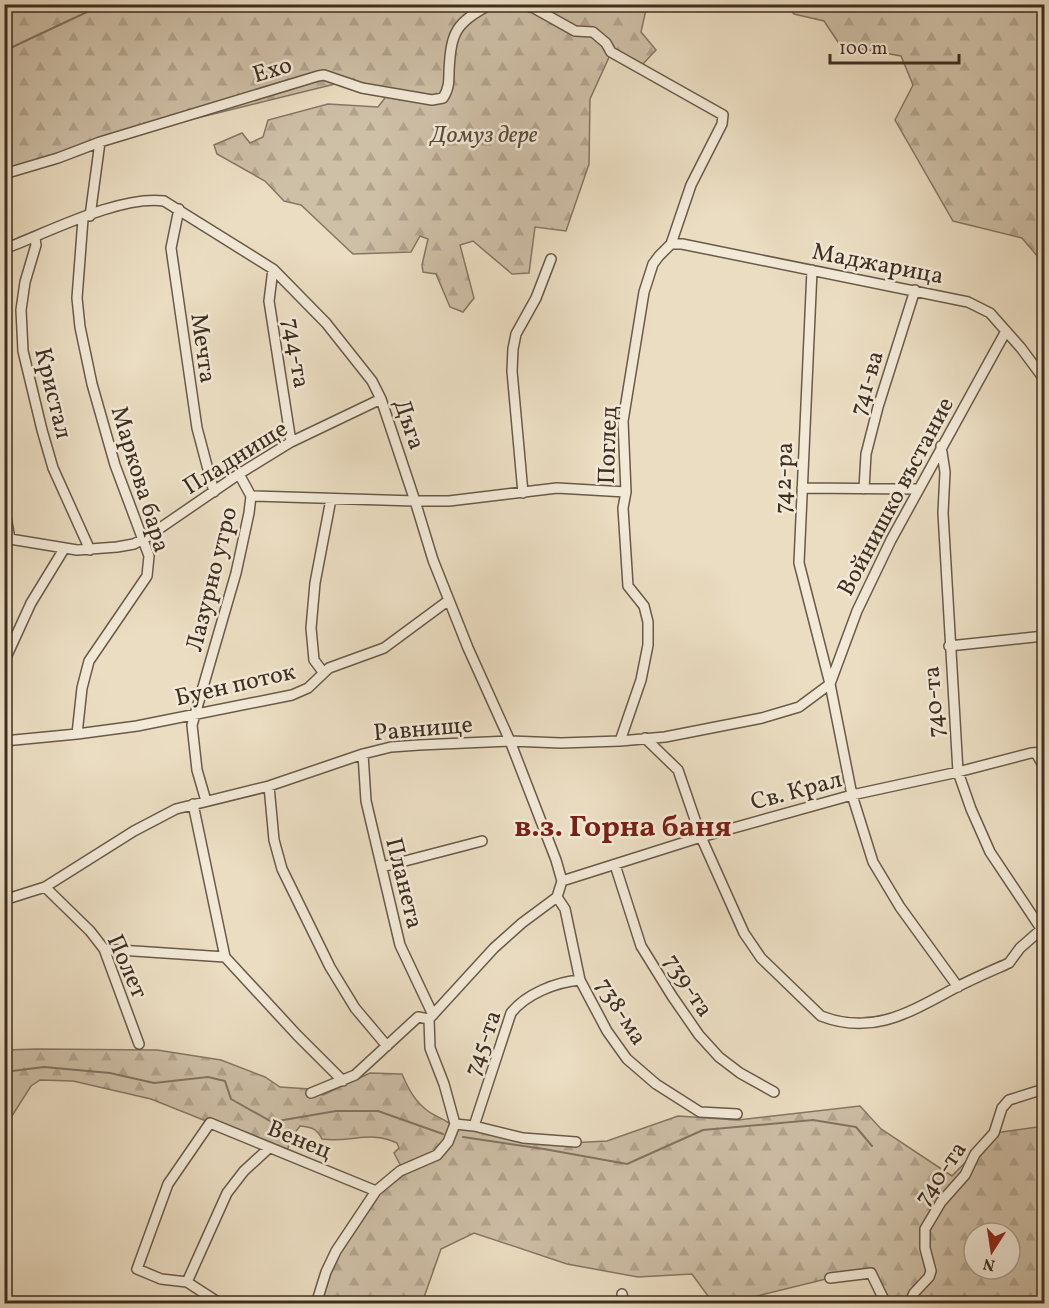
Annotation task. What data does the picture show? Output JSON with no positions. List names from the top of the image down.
{
  "streets": {
    "street": [
      "Ехо",
      "Маджарица",
      "Мечта",
      "744-та",
      "741-ва",
      "Кристал",
      "Дъга",
      "Поглед",
      "Пладнище",
      "742-ра",
      "Маркова бара",
      "Войнишко въстание",
      "Лазурно утро",
      "Буен поток",
      "740-та",
      "Равнище",
      "Св. Крал",
      "Планета",
      "Полет",
      "739-та",
      "738-ма",
      "745-та",
      "Венец"
    ]
  },
  "crossings": [
    ["Ехо", "Маркова бара"],
    ["Маджарица", "741-ва"],
    ["Маджарица", "Поглед"],
    ["Маджарица", "742-ра"],
    ["Маджарица", "Войнишко въстание"],
    ["Мечта", "Дъга"],
    ["Мечта", "Пладнище"],
    ["744-та", "Дъга"],
    ["744-та", "Пладнище"],
    ["Кристал", "Дъга"],
    ["Кристал", "Пладнище"],
    ["Дъга", "Пладнище"],
    ["Дъга", "Маркова бара"],
    ["Дъга", "Буен поток"],
    ["Дъга", "Равнище"],
    ["Дъга", "Св. Крал"],
    ["Поглед", "Равнище"],
    ["Пладнище", "Маркова бара"],
    ["Пладнище", "Лазурно утро"],
    ["742-ра", "Войнишко въстание"],
    ["742-ра", "Равнище"],
    ["742-ра", "Св. Крал"],
    ["Маркова бара", "Буен поток"],
    ["Войнишко въстание", "740-та"],
    ["Войнишко въстание", "Равнище"],
    ["Лазурно утро", "Буен поток"],
    ["Лазурно утро", "Равнище"],
    ["740-та", "Св. Крал"],
    ["Равнище", "Планета"],
    ["Равнище", "Полет"],
    ["Св. Крал", "739-та"],
    ["738-ма", "745-та"]
  ],
  "districts": ["в.з. Горна баня"],
  "parks": ["Домуз дере"],
  "scale_bar": "100 m",
  "north": "bottom"
}
